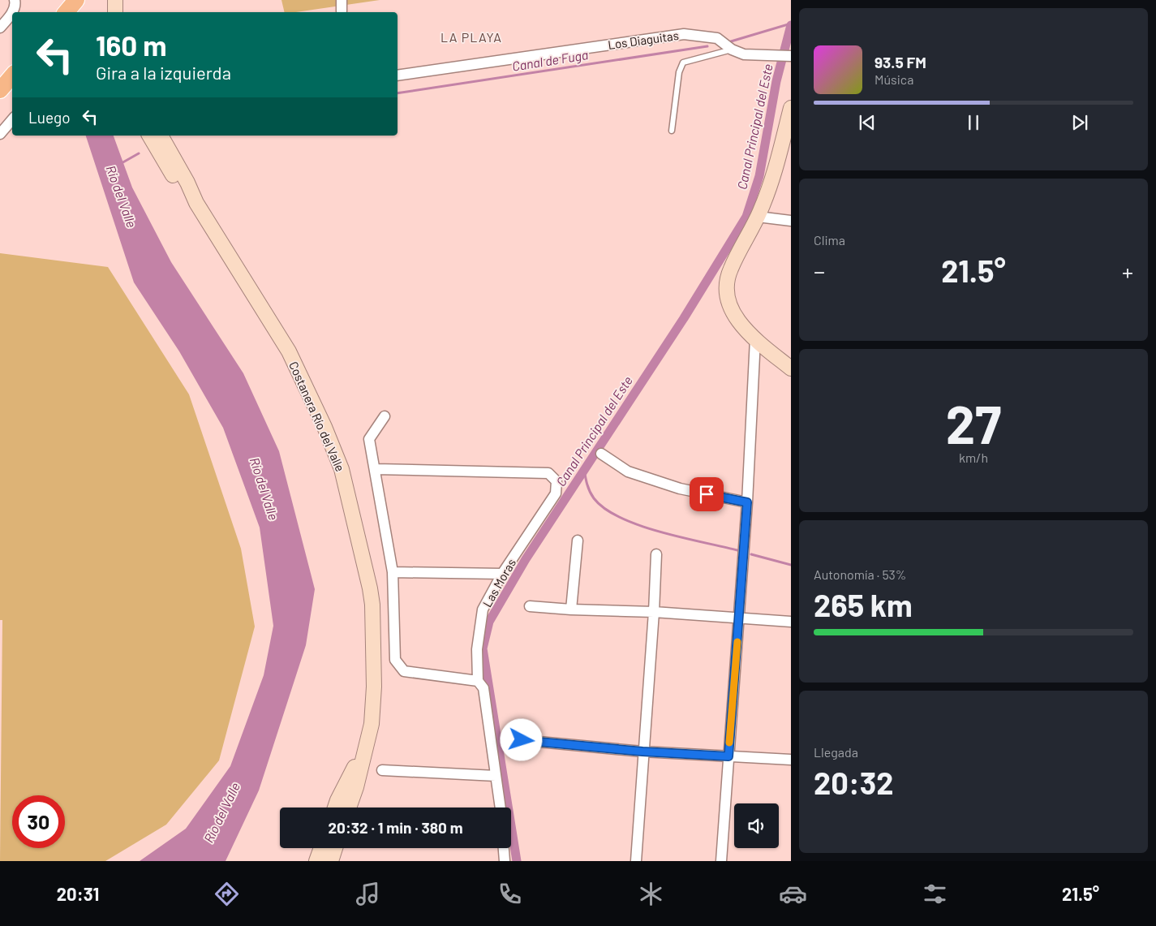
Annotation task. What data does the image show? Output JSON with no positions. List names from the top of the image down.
{
  "streets": {
    "main road": ["Costanera Río del Valle"],
    "street": ["Los Diaguitas", "Las Moras"]
  },
  "districts": ["LA PLAYA"],
  "water": ["Canal de Fuga", "Canal Principal del Este", "Río del Valle"],
  "page": {
    "turn": ["160 m", "Gira a la izquierda"],
    "song": ["93.5 FM", "Música"],
    "then": "Luego",
    "tile": [
      "Clima",
      ["27", "km/h"],
      ["Autonomía · 53%", "265 km"],
      ["Llegada", "20:32"]
    ],
    "heat": ["−", "21.5°", "+"],
    "limit": "30",
    "trip": "20:32 · 1 min · 380 m",
    "tabs": ["20:31", "21.5°"]
  }
}
